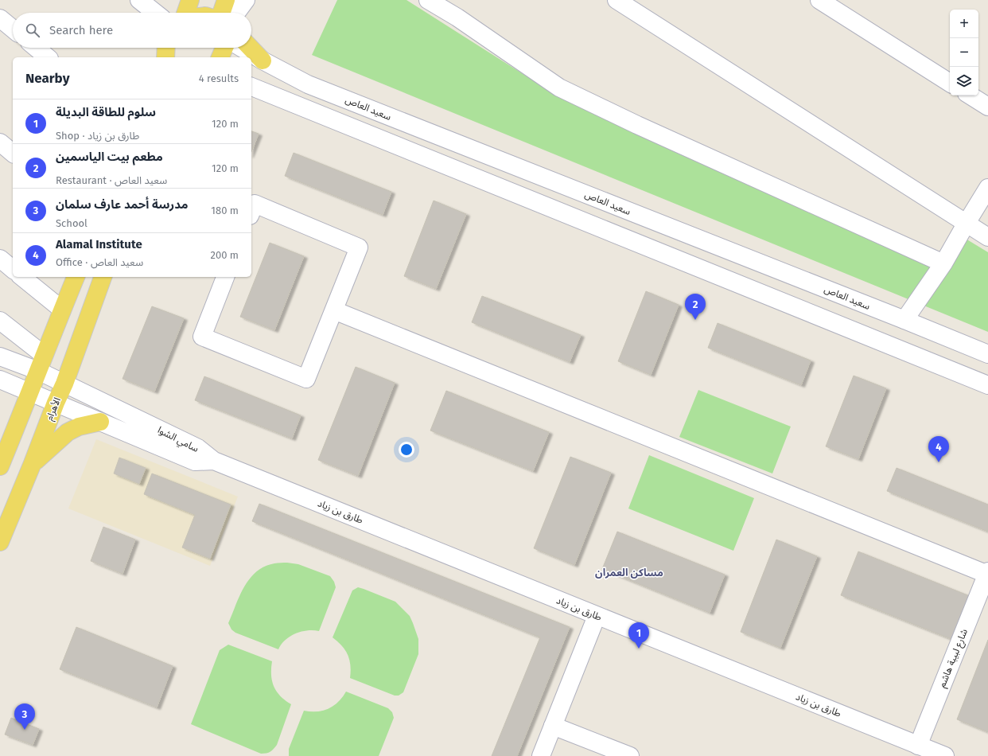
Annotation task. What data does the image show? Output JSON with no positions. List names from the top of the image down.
{
  "streets": {
    "main road": ["الأهرام"],
    "street": [
      "سعيد العاص",
      "سامي الشوا",
      "طارق بن زياد",
      "شارع لبيبة هاشم"
    ]
  },
  "crossings": [
    ["الأهرام", "سامي الشوا"],
    ["سامي الشوا", "طارق بن زياد"],
    ["طارق بن زياد", "شارع لبيبة هاشم"]
  ],
  "districts": ["مساكن العمران"],
  "page": {
    "map_buttons": ["+", "−"],
    "search": "Search here",
    "heading": ["Nearby", "4 results"],
    "list": [
      {
        "mark": "1",
        "name": "سلوم للطاقة البديلة",
        "note": "Shop · طارق بن زياد",
        "value": "120 m"
      },
      {
        "mark": "2",
        "name": "مطعم بيت الياسمين",
        "note": "Restaurant · سعيد العاص",
        "value": "120 m"
      },
      {
        "mark": "3",
        "name": "مدرسة أحمد عارف سلمان",
        "note": "School",
        "value": "180 m"
      },
      {
        "mark": "4",
        "name": "Alamal Institute",
        "note": "Office · سعيد العاص",
        "value": "200 m"
      }
    ],
    "pins": [
      "2",
      "4",
      "1",
      "3"
    ]
  }
}
